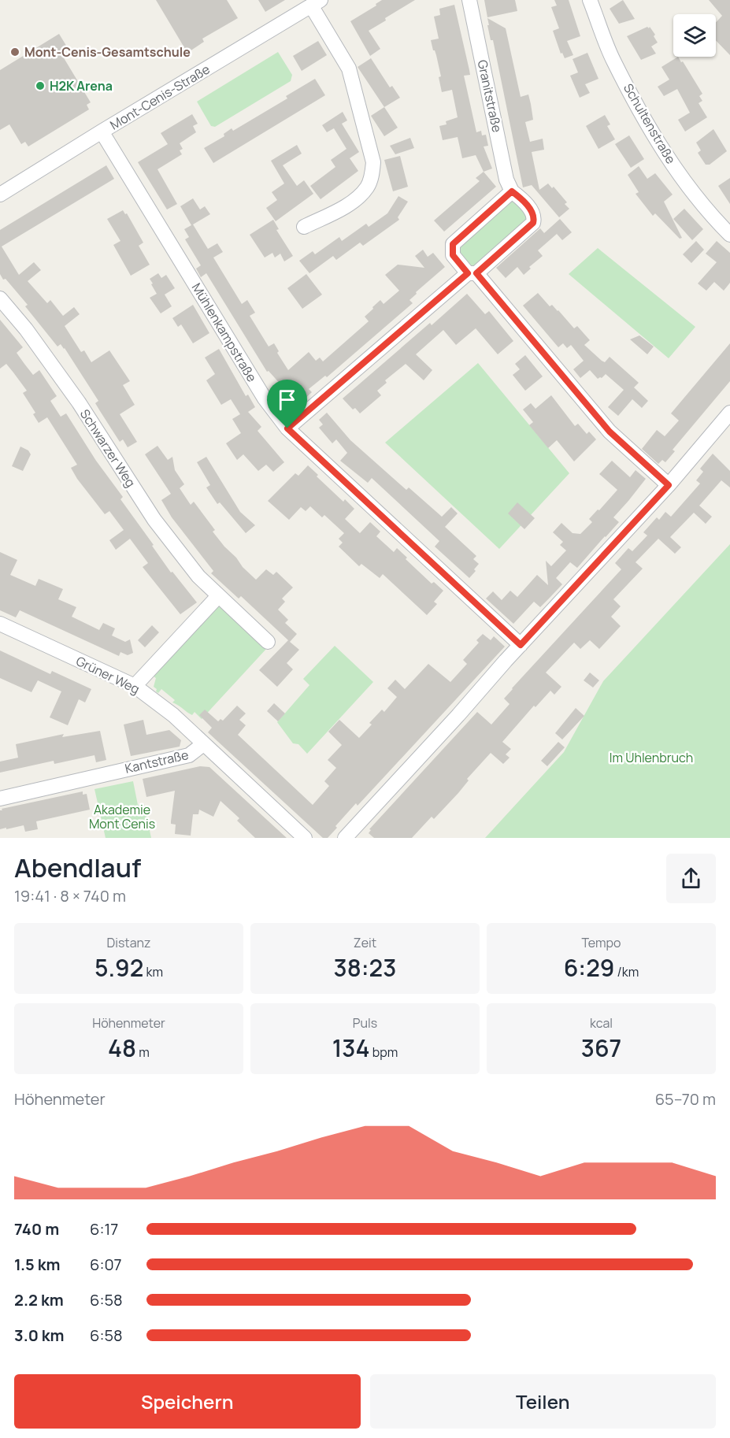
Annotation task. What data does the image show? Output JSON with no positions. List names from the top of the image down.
{
  "streets": {
    "street": [
      "Granitstraße",
      "Mont-Cenis-Straße",
      "Schultenstraße",
      "Mühlenkampstraße",
      "Schwarzer Weg",
      "Grüner Weg",
      "Kantstraße"
    ]
  },
  "crossings": [
    ["Granitstraße", "Mühlenkampstraße"],
    ["Mont-Cenis-Straße", "Mühlenkampstraße"],
    ["Grüner Weg", "Kantstraße"]
  ],
  "parks": ["Im Uhlenbruch", "Akademie Mont Cenis"],
  "places": ["Mont-Cenis-Gesamtschule", "H2K Arena"],
  "page": {
    "heading": ["Abendlauf", "19:41 · 8 × 740 m"],
    "stats": [
      ["Distanz", "5.92 km"],
      ["Zeit", "38:23"],
      ["Tempo", "6:29 /km"],
      ["Höhenmeter", "48 m"],
      ["Puls", "134 bpm"],
      ["kcal", "367"]
    ],
    "chart": ["Höhenmeter", "65–70 m"],
    "list": [
      {
        "name": "740 m",
        "note": "6:17"
      },
      {
        "name": "1.5 km",
        "note": "6:07"
      },
      {
        "name": "2.2 km",
        "note": "6:58"
      },
      {
        "name": "3.0 km",
        "note": "6:58"
      }
    ],
    "buttons": ["Speichern", "Teilen"]
  }
}
